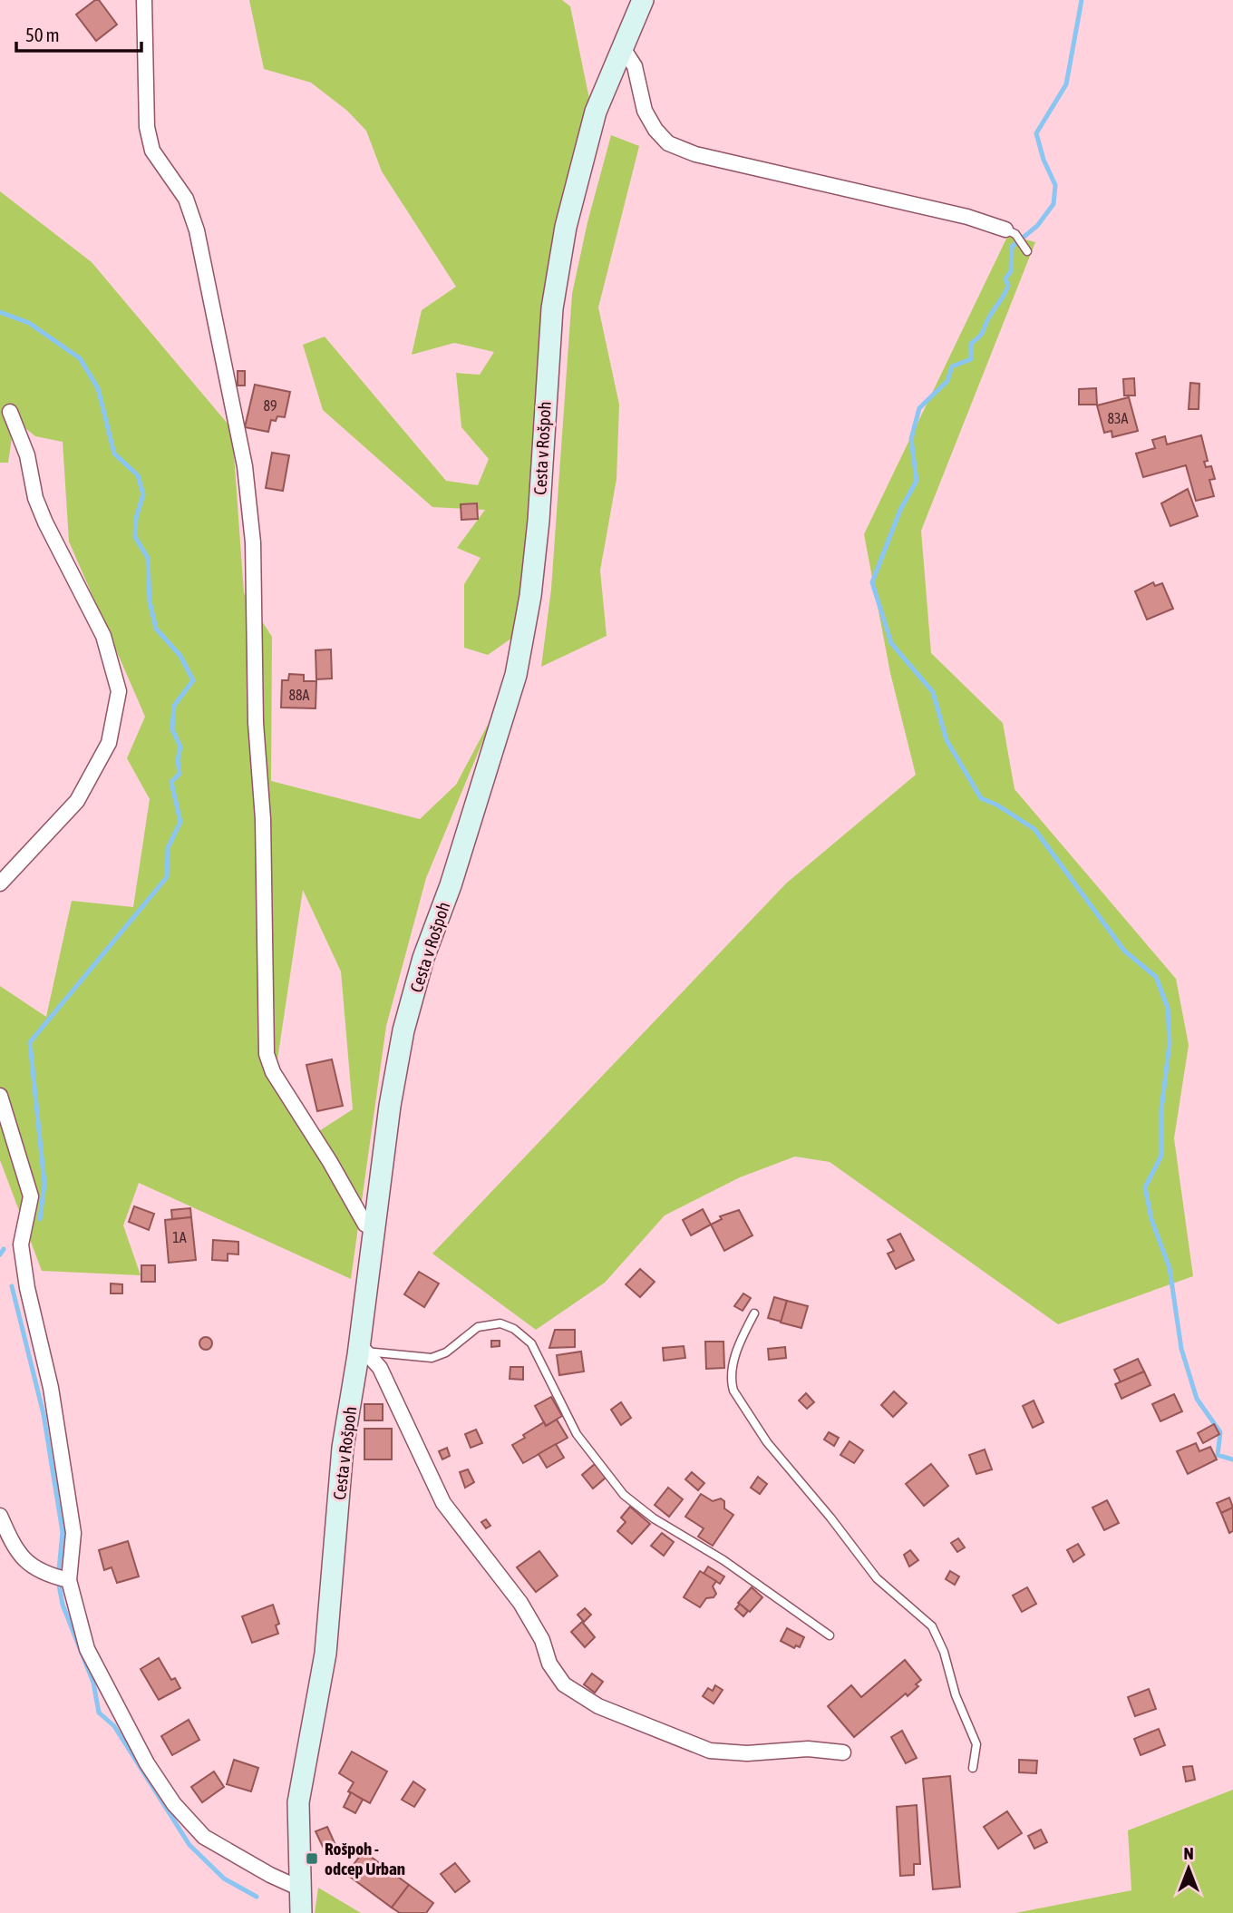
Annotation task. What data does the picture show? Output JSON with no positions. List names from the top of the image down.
{
  "streets": {
    "street": ["Cesta v Rošpoh"]
  },
  "places": {
    "transit": ["Rošpoh - odcep Urban"]
  },
  "house_numbers": [
    "89",
    "83A",
    "88A",
    "1A"
  ],
  "scale_bar": "50 m",
  "north": "top"
}
